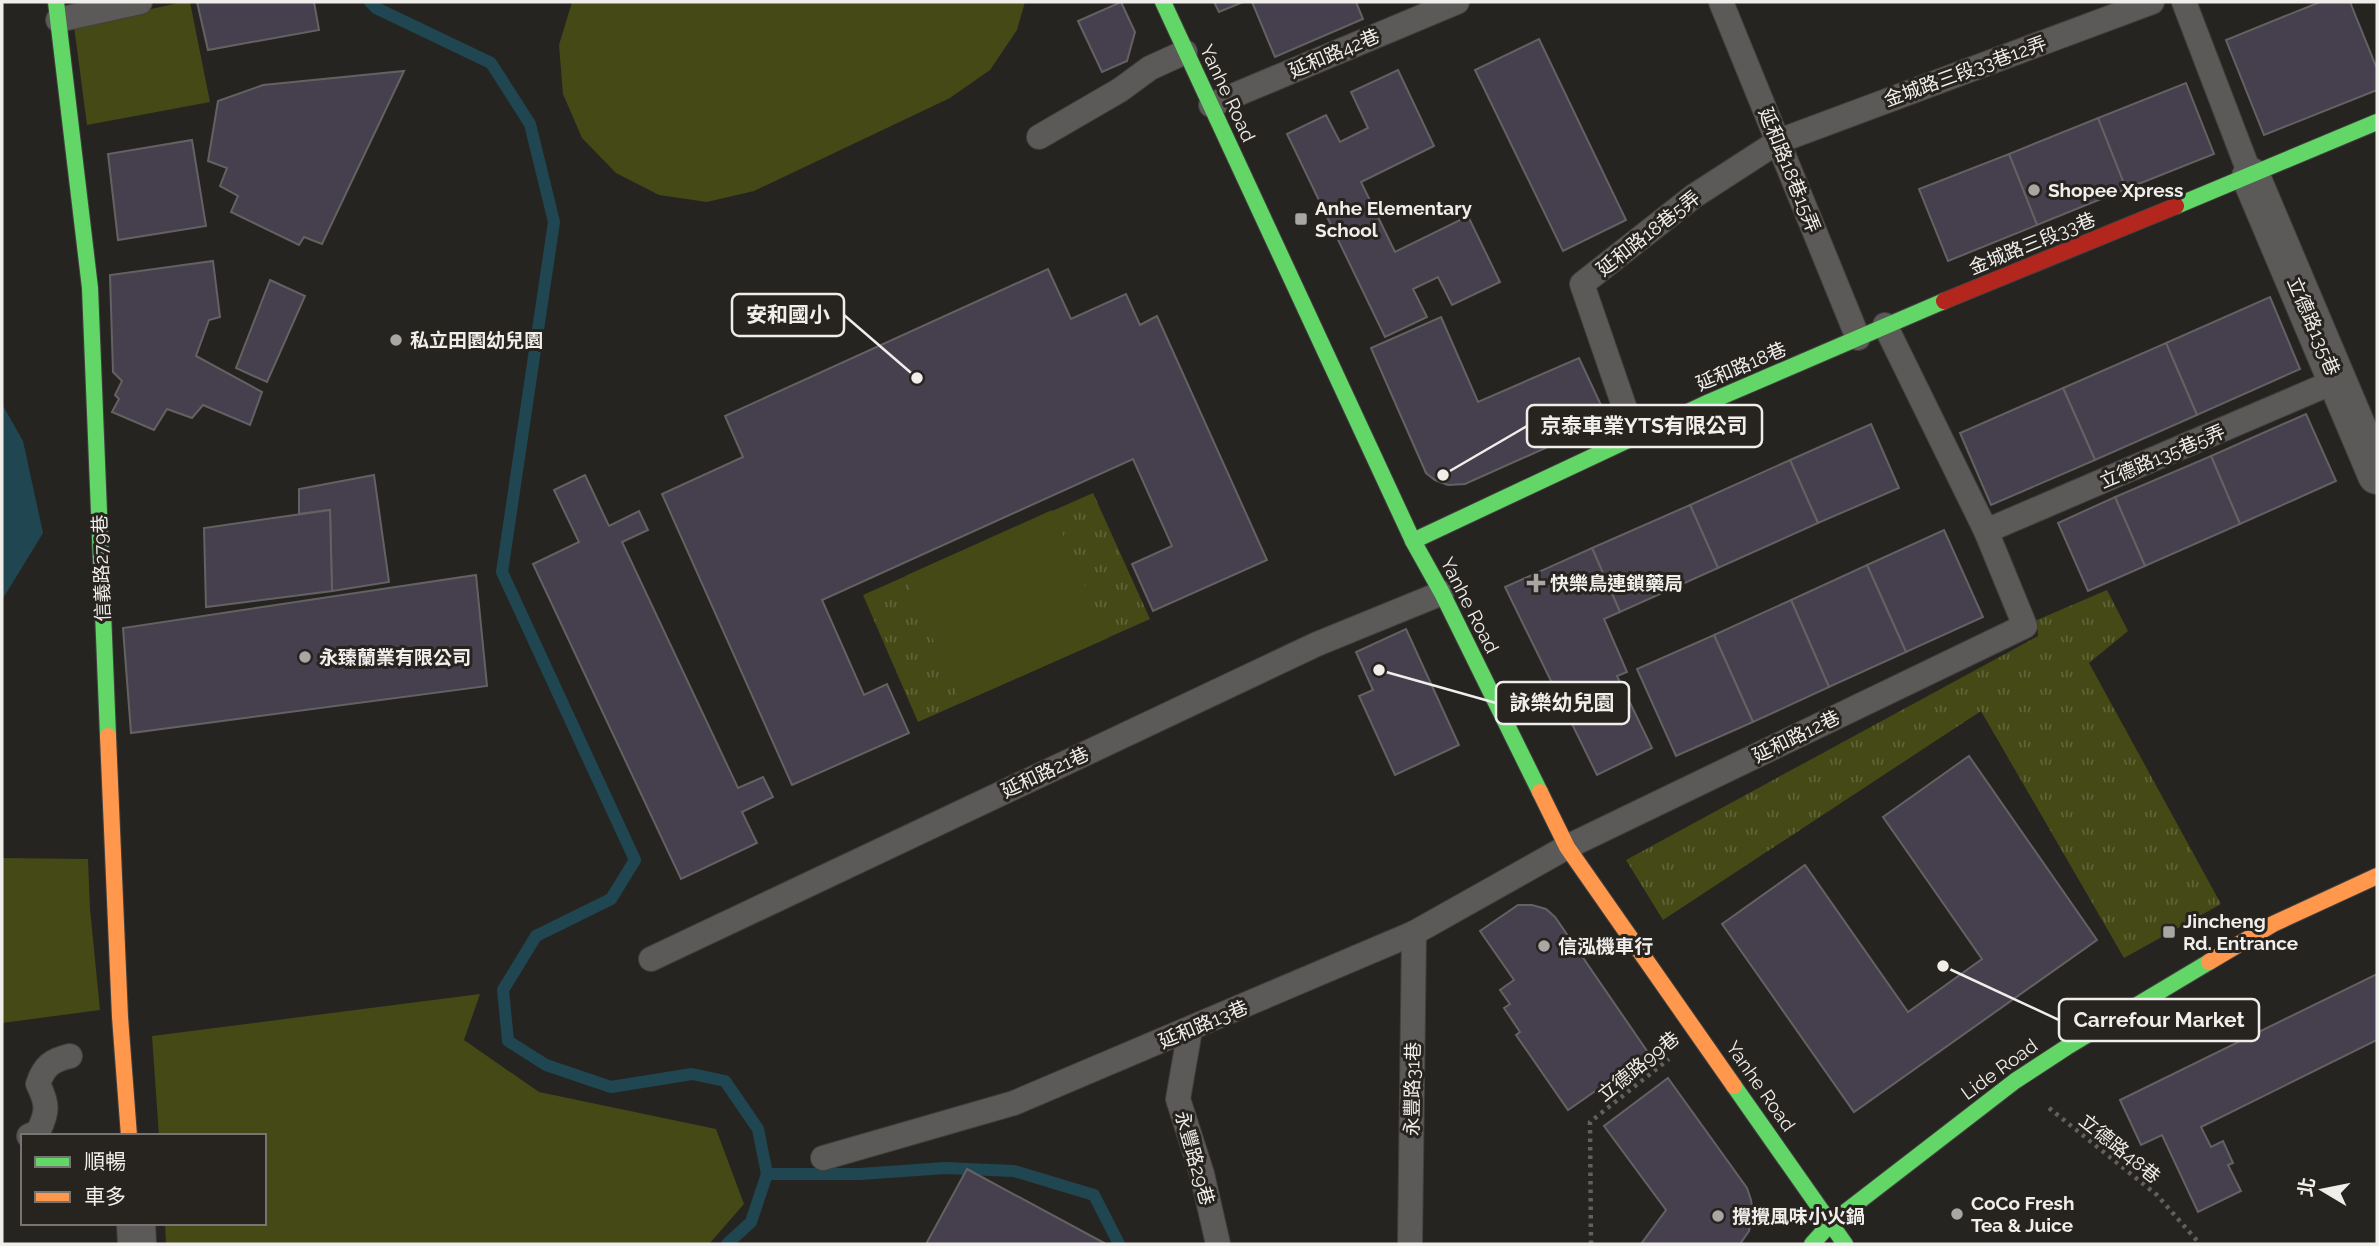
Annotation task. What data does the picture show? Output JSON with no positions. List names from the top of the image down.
{
  "streets": {
    "street": [
      "Yanhe Road",
      "金城路三段33巷",
      "立德路135巷",
      "延和路18巷",
      "信義路279巷",
      "Lide Road"
    ],
    "lane": [
      "延和路42巷",
      "金城路三段33巷12弄",
      "延和路18巷15弄",
      "延和路18巷5弄",
      "立德路135巷5弄",
      "延和路12巷",
      "延和路21巷",
      "延和路13巷",
      "永豐路31巷",
      "永豐路29巷"
    ],
    "path": ["立德路99巷", "立德路48巷"]
  },
  "crossings": [
    ["延和路42巷", "Yanhe Road"],
    ["金城路三段33巷12弄", "延和路18巷15弄"],
    ["金城路三段33巷12弄", "延和路18巷5弄"],
    ["Yanhe Road", "延和路18巷"],
    ["Yanhe Road", "延和路12巷"],
    ["Yanhe Road", "延和路21巷"],
    ["Yanhe Road", "延和路13巷"],
    ["Yanhe Road", "立德路99巷"],
    ["Yanhe Road", "Lide Road"],
    ["延和路18巷15弄", "延和路18巷5弄"],
    ["延和路18巷15弄", "金城路三段33巷"],
    ["延和路18巷15弄", "延和路18巷"],
    ["延和路18巷5弄", "延和路18巷"],
    ["金城路三段33巷", "立德路135巷"],
    ["金城路三段33巷", "延和路18巷"],
    ["立德路135巷", "立德路135巷5弄"],
    ["立德路135巷5弄", "延和路12巷"],
    ["延和路12巷", "延和路13巷"],
    ["延和路13巷", "永豐路31巷"],
    ["延和路13巷", "永豐路29巷"],
    ["Lide Road", "立德路48巷"]
  ],
  "places": {
    "other": [
      "Shopee Xpress",
      "私立田園幼兒園",
      "安和國小",
      "京泰車業YTS有限公司",
      "永臻蘭業有限公司",
      "詠樂幼兒園",
      "信泓機車行",
      "Carrefour Market",
      "CoCo Fresh Tea & Juice",
      "攪攪風味小火鍋"
    ],
    "transit": ["Anhe Elementary School", "Jincheng Rd. Entrance"],
    "health": ["快樂鳥連鎖藥局"]
  },
  "legend": ["順暢", "車多"],
  "north": "left"
}
